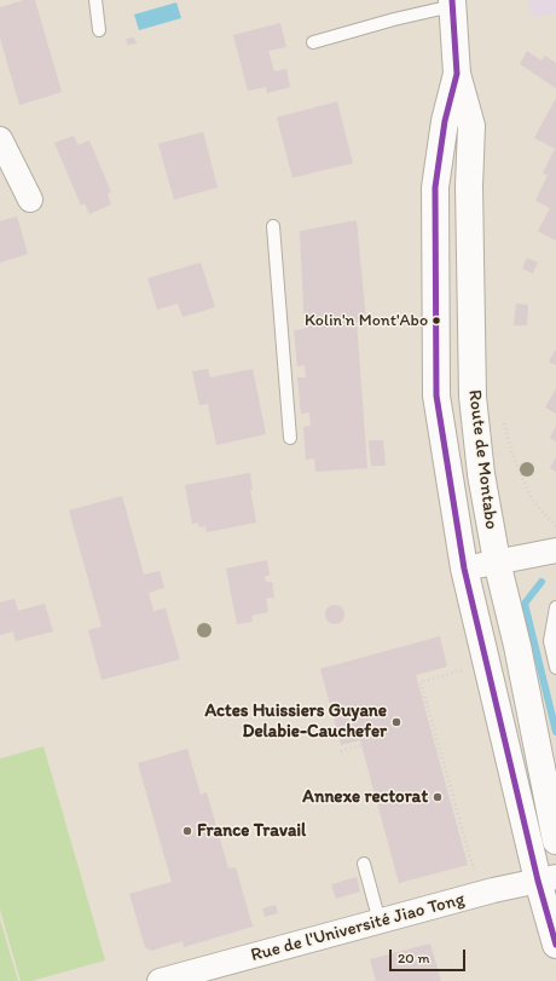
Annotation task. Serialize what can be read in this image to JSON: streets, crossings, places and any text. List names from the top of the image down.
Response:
{
  "streets": {
    "main road": ["Route de Montabo"],
    "street": ["Rue de l'Université Jiao Tong"]
  },
  "crossings": [
    ["Route de Montabo", "Rue de l'Université Jiao Tong"]
  ],
  "places": [
    "Kolin'n Mont'Abo",
    "Actes Huissiers Guyane Delabie-Cauchefer",
    "Annexe rectorat",
    "France Travail"
  ],
  "scale_bar": "20 m"
}
